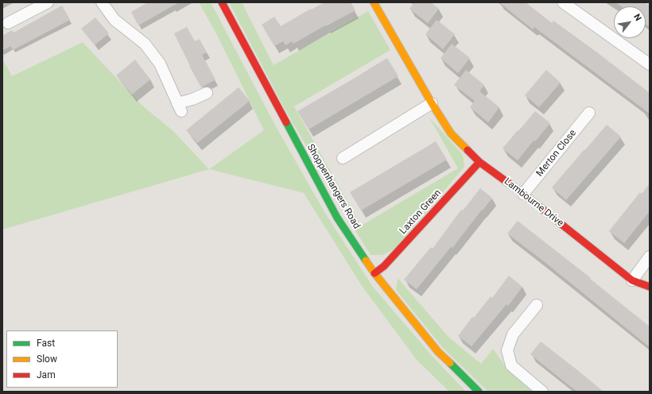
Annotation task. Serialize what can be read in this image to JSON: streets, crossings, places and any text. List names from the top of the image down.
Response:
{
  "streets": {
    "street": [
      "Merton Close",
      "Shoppenhangers Road",
      "Lambourne Drive",
      "Laxton Green"
    ]
  },
  "crossings": [
    ["Merton Close", "Lambourne Drive"],
    ["Shoppenhangers Road", "Laxton Green"],
    ["Lambourne Drive", "Laxton Green"]
  ],
  "legend": ["Fast", "Slow", "Jam"],
  "north": "top right"
}
